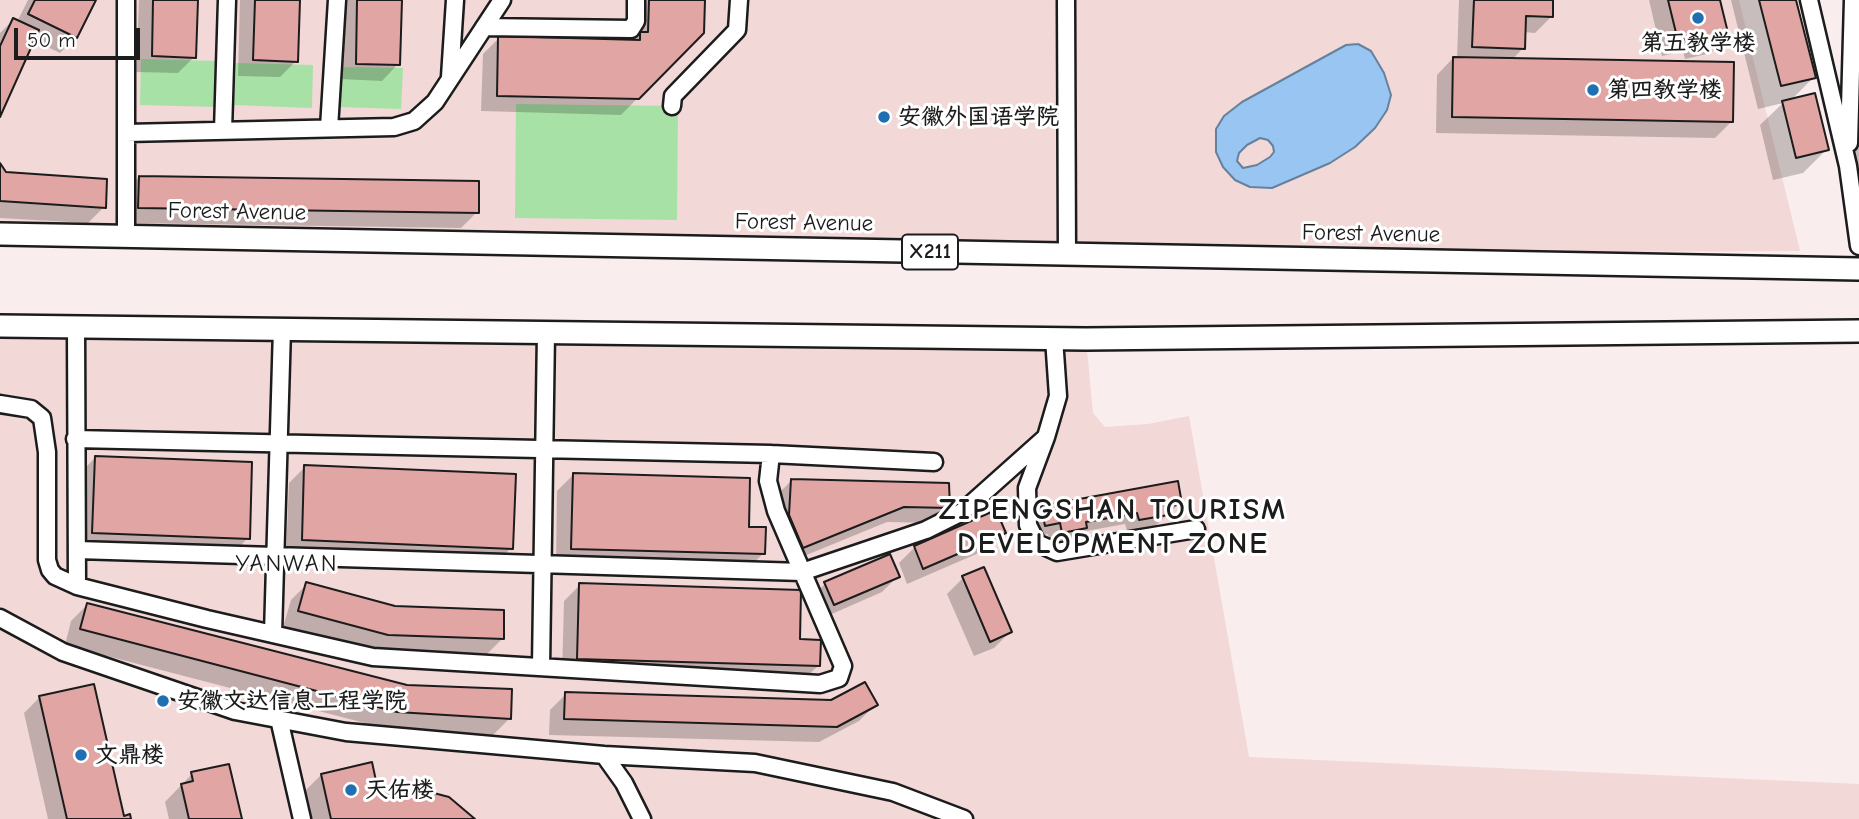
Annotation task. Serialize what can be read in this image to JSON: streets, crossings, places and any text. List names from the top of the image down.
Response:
{
  "streets": {
    "main road": ["Forest Avenue", "X211"]
  },
  "districts": ["ZIPENGSHAN TOURISM DEVELOPMENT ZONE", "YANWAN"],
  "places": [
    "第五教学楼",
    "第四教学楼",
    "安徽外国语学院",
    "安徽文达信息工程学院",
    "文鼎楼",
    "天佑楼"
  ],
  "scale_bar": "50 m"
}
